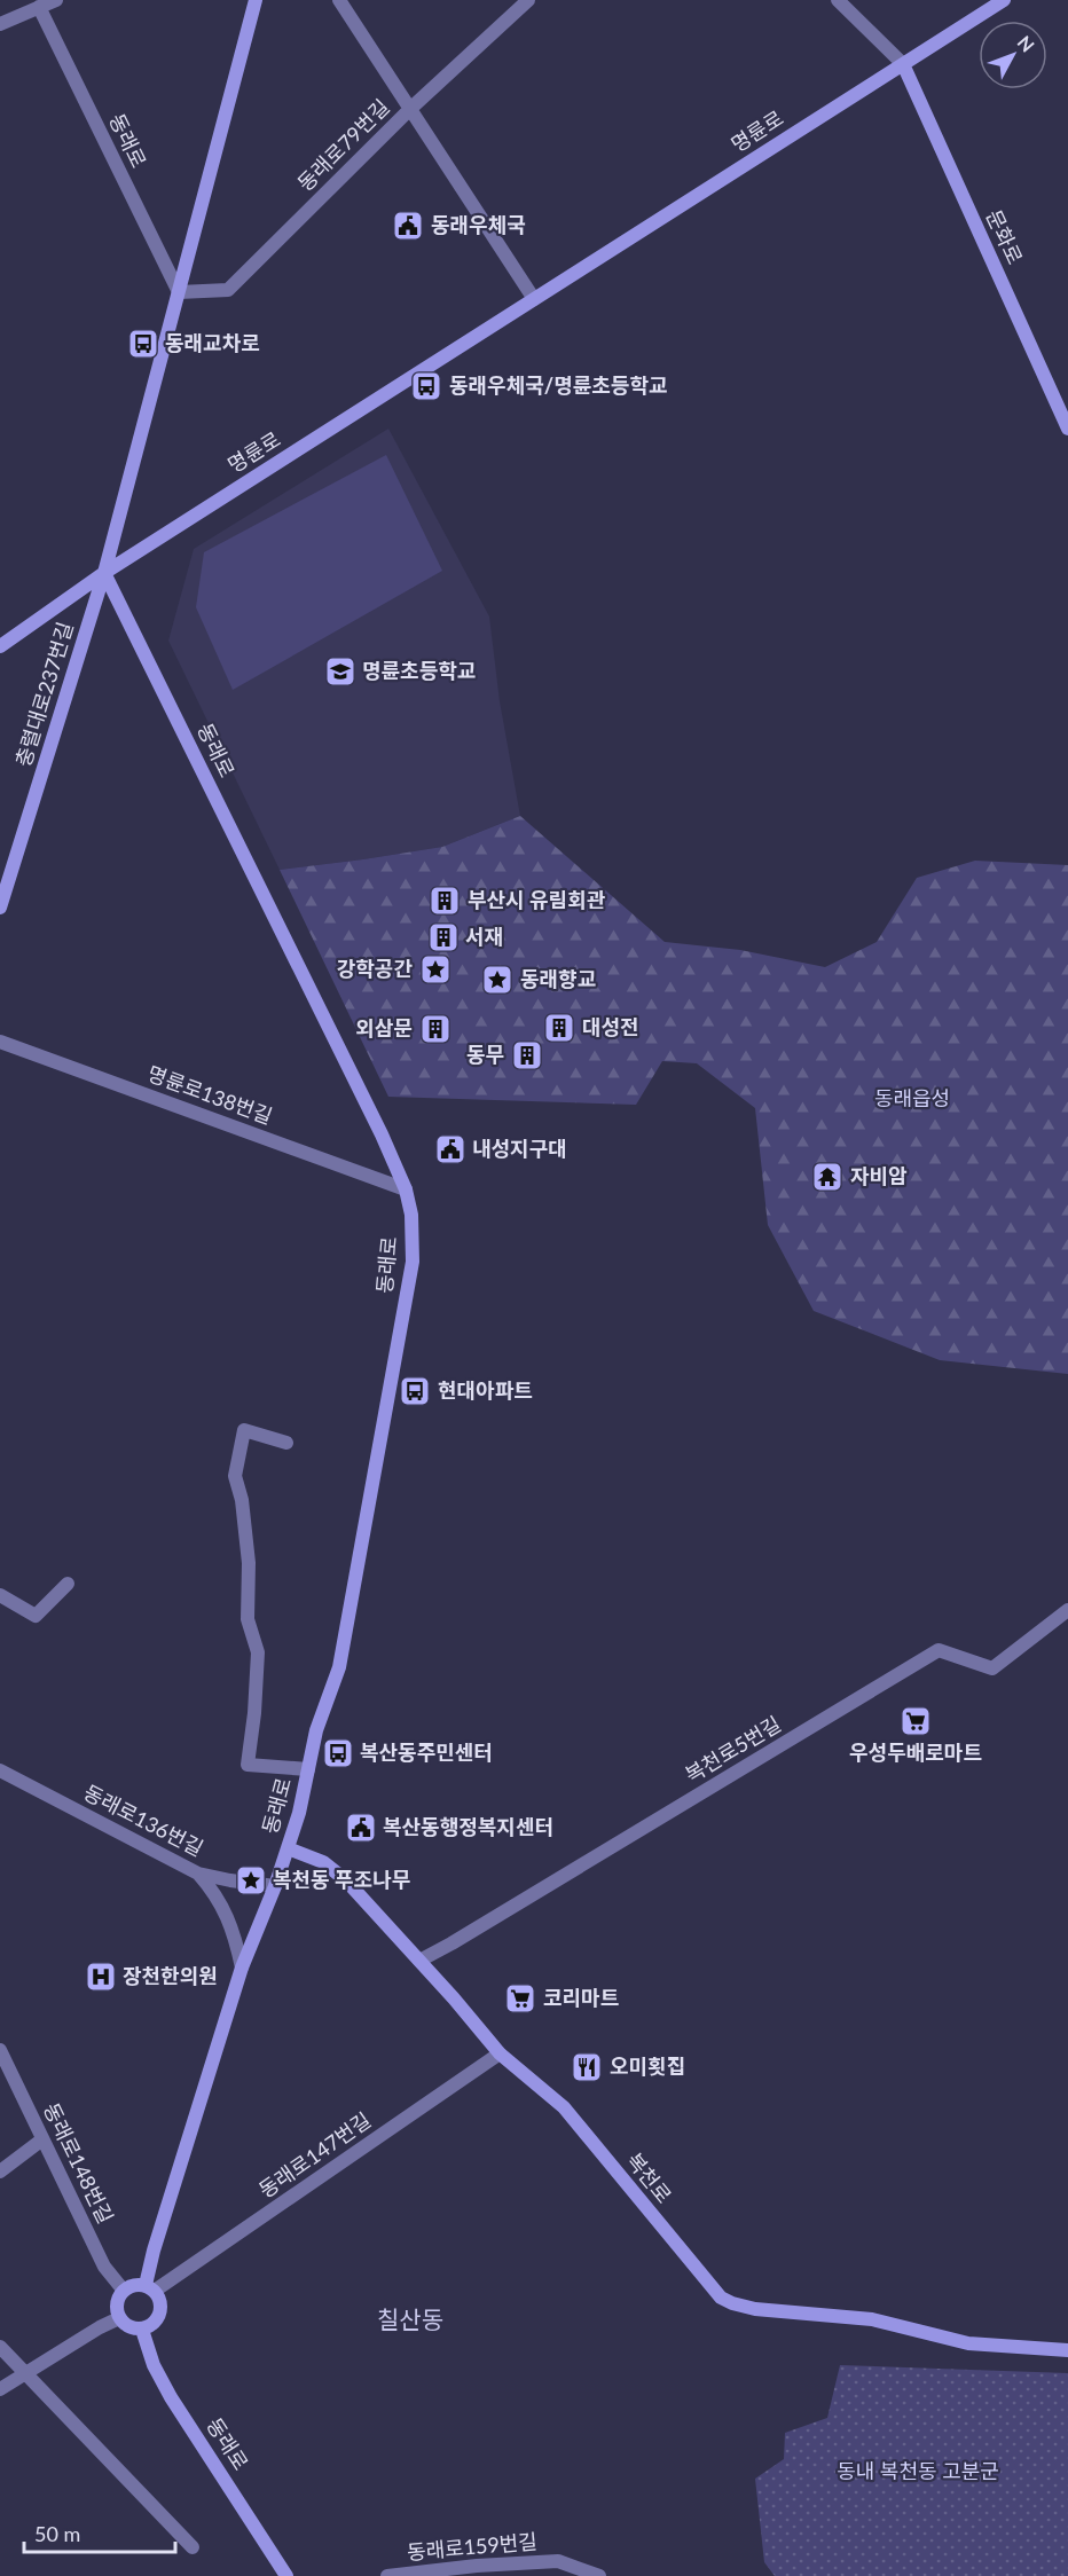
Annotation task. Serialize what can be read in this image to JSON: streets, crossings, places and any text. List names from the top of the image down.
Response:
{
  "streets": {
    "main road": [
      "명륜로",
      "동래로",
      "문화로",
      "충렬대로237번길",
      "복천로"
    ],
    "street": [
      "동래로79번길",
      "명륜로138번길",
      "복천로5번길",
      "동래로136번길",
      "동래로147번길",
      "동래로148번길",
      "동래로159번길"
    ]
  },
  "crossings": [
    ["명륜로", "동래로"],
    ["명륜로", "문화로"],
    ["명륜로", "충렬대로237번길"],
    ["동래로", "동래로79번길"],
    ["동래로", "충렬대로237번길"],
    ["동래로", "명륜로138번길"],
    ["동래로", "동래로136번길"],
    ["동래로", "동래로147번길"],
    ["동래로", "동래로148번길"],
    ["동래로", "복천로"],
    ["복천로5번길", "복천로"],
    ["동래로147번길", "동래로148번길"],
    ["동래로147번길", "복천로"]
  ],
  "districts": ["칠산동"],
  "parks": ["동래읍성", "동내 복천동 고분군"],
  "places": {
    "public building": ["동래우체국", "내성지구대", "복산동행정복지센터"],
    "bus stop": [
      "동래교차로",
      "동래우체국/명륜초등학교",
      "현대아파트",
      "복산동주민센터"
    ],
    "school or university": ["명륜초등학교"],
    "building": [
      "부산시 유림회관",
      "서재",
      "대성전",
      "외삼문",
      "동무"
    ],
    "place": ["강학공간", "동래향교", "복천동 푸조나무"],
    "temple": ["자비암"],
    "supermarket": ["우성두배로마트", "코리마트"],
    "hospital": ["장천한의원"],
    "restaurant": ["오미횟집"]
  },
  "scale_bar": "50 m",
  "north": "top right"
}
